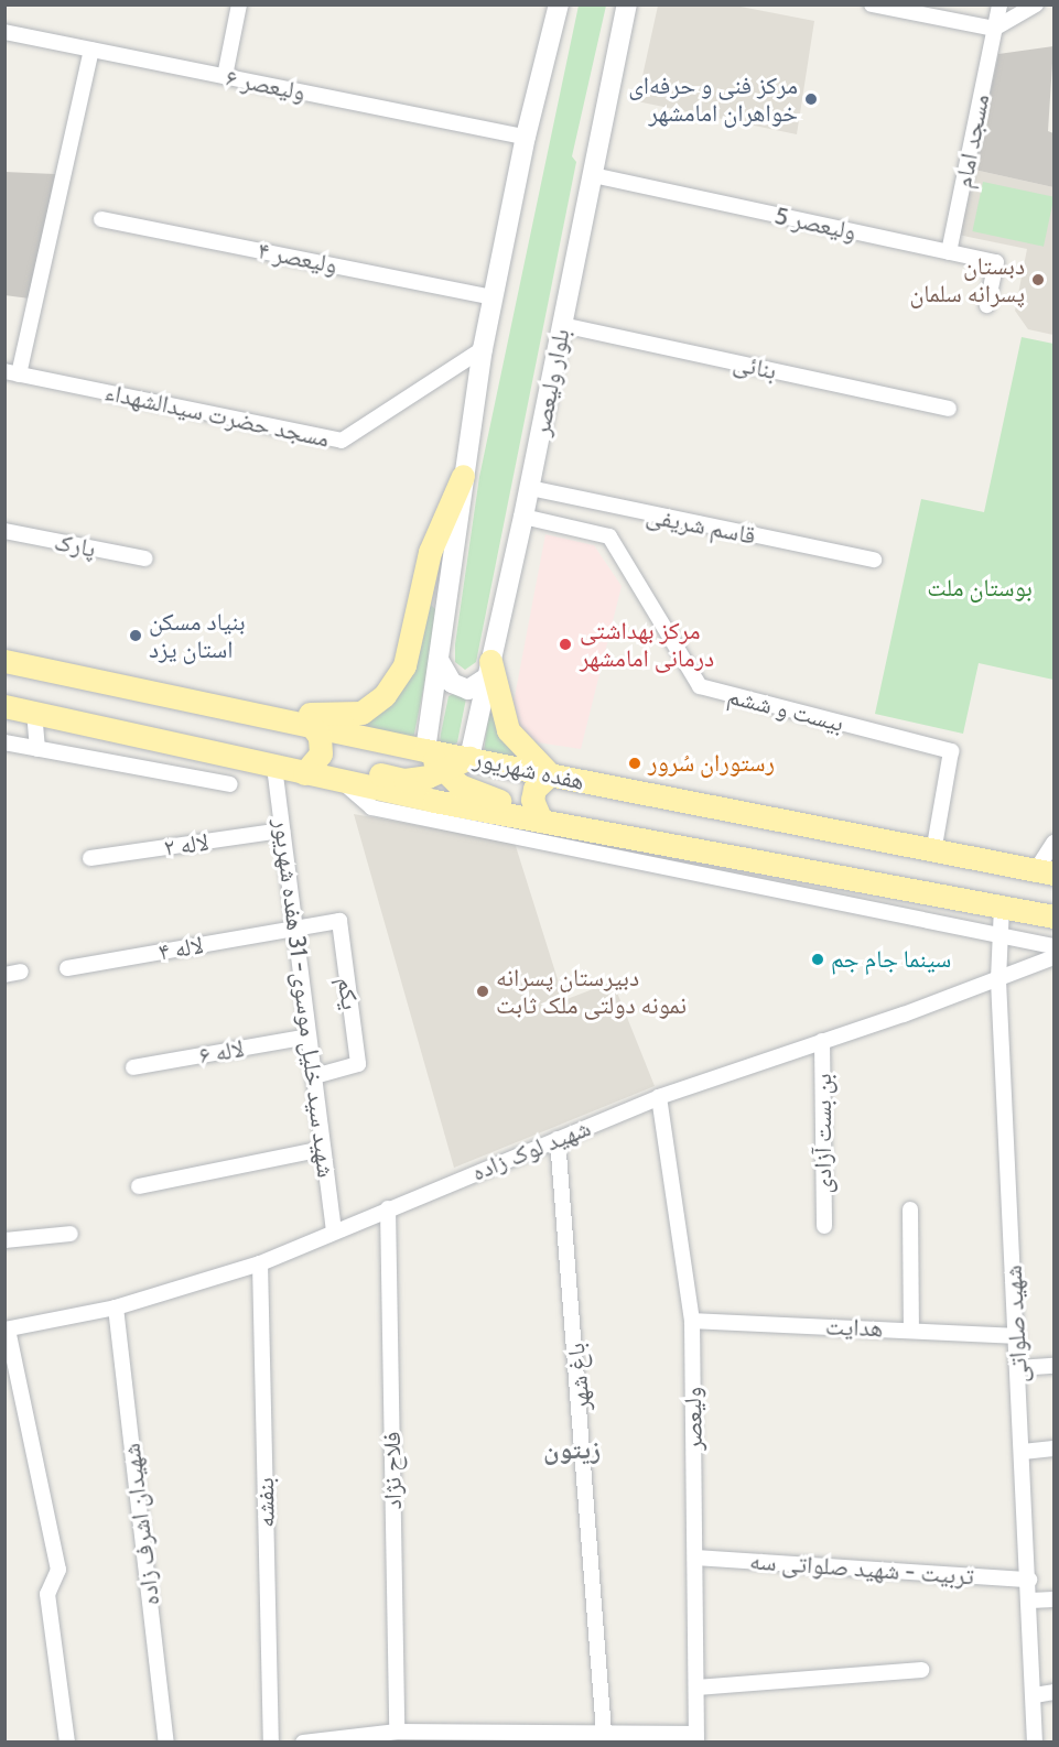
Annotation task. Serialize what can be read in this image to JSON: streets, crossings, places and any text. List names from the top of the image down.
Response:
{
  "streets": {
    "main road": ["بلوار ولیعصر", "هفده شهریور"],
    "street": [
      "ولیعصر ۶",
      "مسجد امام",
      "ولیعصر 5",
      "ولیعصر ۴",
      "بنائی",
      "مسجد حضرت سیدالشهداء",
      "قاسم شریفی",
      "پارک",
      "بیست و ششم",
      "لاله ۲",
      "لاله ۴",
      "یکم",
      "شهید سید خلیل موسوی- 31 هفده شهریور",
      "لاله ۶",
      "بن بست آزادی",
      "شهید لوک زاده",
      "شهید صلواتی",
      "هدایت",
      "باغ شهر",
      "ولیعصر",
      "فلاح نژاد",
      "بنفشه",
      "شهیدان اشرف زاده",
      "تربیت - شهید صلواتی سه"
    ]
  },
  "crossings": [
    ["مسجد امام", "ولیعصر 5"],
    ["ولیعصر 5", "بلوار ولیعصر"],
    ["بنائی", "بلوار ولیعصر"],
    ["بلوار ولیعصر", "قاسم شریفی"],
    ["بلوار ولیعصر", "هفده شهریور"],
    ["بیست و ششم", "هفده شهریور"],
    ["هفده شهریور", "شهید سید خلیل موسوی- 31 هفده شهریور"],
    ["هفده شهریور", "شهید صلواتی"],
    ["لاله ۲", "شهید سید خلیل موسوی- 31 هفده شهریور"],
    ["لاله ۴", "یکم"],
    ["لاله ۴", "شهید سید خلیل موسوی- 31 هفده شهریور"],
    ["یکم", "شهید سید خلیل موسوی- 31 هفده شهریور"],
    ["شهید سید خلیل موسوی- 31 هفده شهریور", "لاله ۶"],
    ["شهید سید خلیل موسوی- 31 هفده شهریور", "شهید لوک زاده"],
    ["بن بست آزادی", "شهید لوک زاده"],
    ["شهید لوک زاده", "شهید صلواتی"],
    ["شهید لوک زاده", "باغ شهر"],
    ["شهید لوک زاده", "ولیعصر"],
    ["شهید لوک زاده", "فلاح نژاد"],
    ["شهید لوک زاده", "بنفشه"],
    ["شهید لوک زاده", "شهیدان اشرف زاده"],
    ["شهید صلواتی", "هدایت"],
    ["شهید صلواتی", "تربیت - شهید صلواتی سه"],
    ["هدایت", "ولیعصر"],
    ["ولیعصر", "تربیت - شهید صلواتی سه"]
  ],
  "districts": ["زیتون"],
  "parks": ["بوستان ملت"],
  "places": [
    "مرکز فنی و حرفه‌ای خواهران امامشهر",
    "دبستان پسرانه سلمان",
    "بنیاد مسکن استان یزد",
    "مرکز بهداشتی درمانی امامشهر",
    "رستوران سُرور",
    "سینما جام جم",
    "دبیرستان پسرانه نمونه دولتی ملک ثابت"
  ]
}
